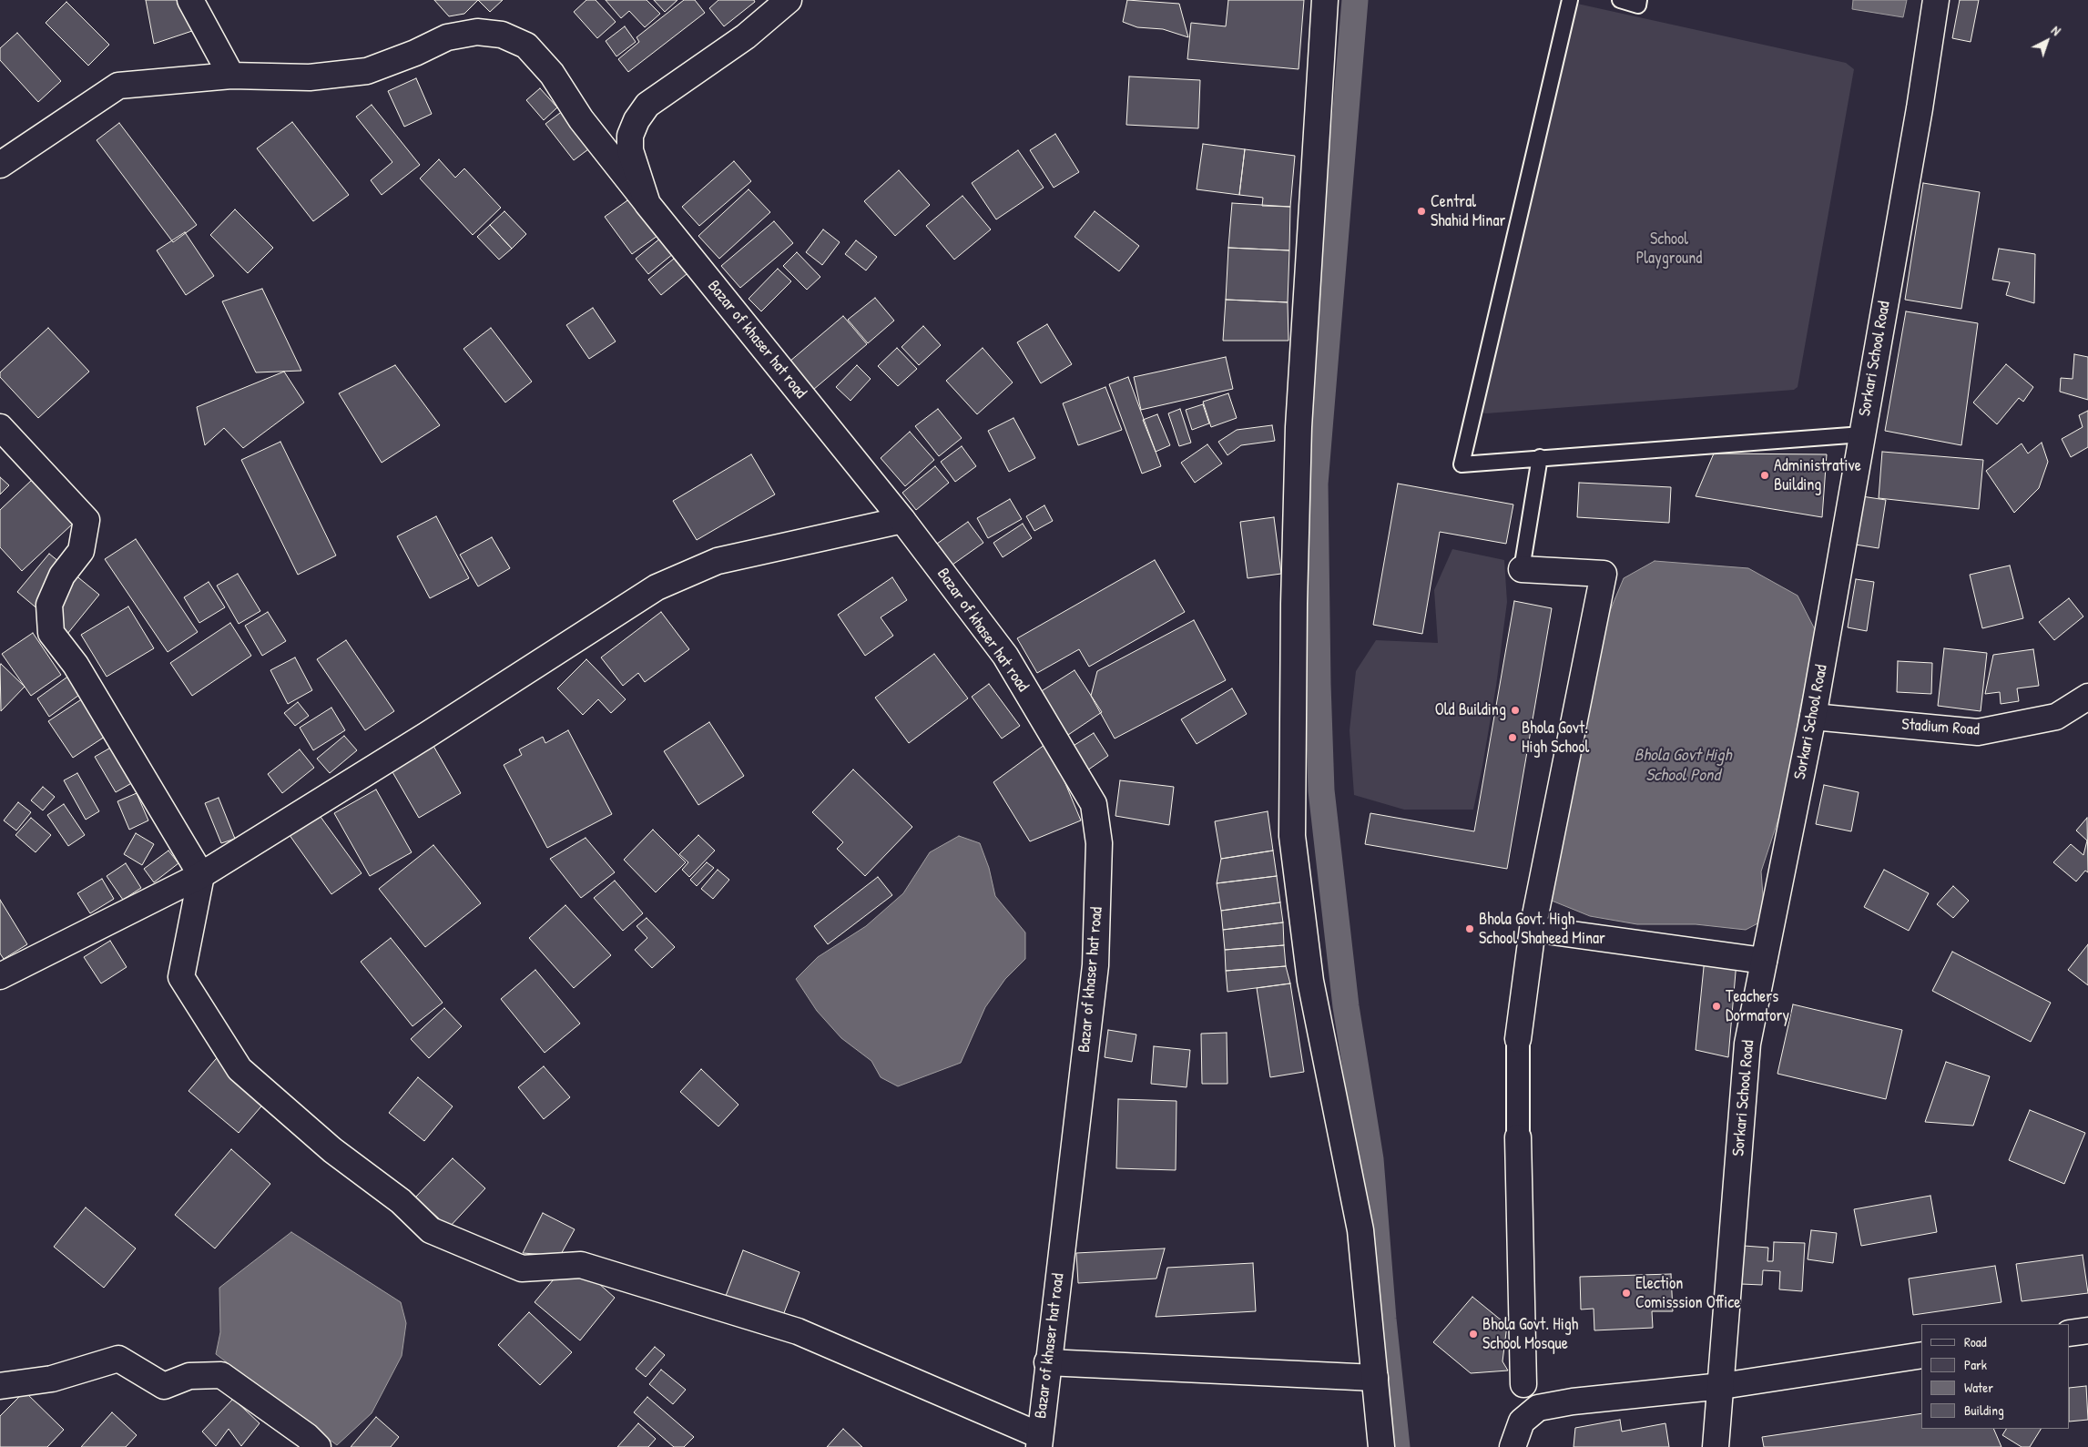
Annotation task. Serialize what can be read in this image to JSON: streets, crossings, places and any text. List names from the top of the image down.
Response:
{
  "streets": {
    "street": ["Bazar of khaser hat road", "Sorkari School Road", "Stadium Road"]
  },
  "crossings": [
    ["Sorkari School Road", "Stadium Road"]
  ],
  "water": ["Bhola Govt High School Pond"],
  "parks": ["School Playground"],
  "places": [
    "Central Shahid Minar",
    "Administrative Building",
    "Old Building",
    "Bhola Govt. High School",
    "Bhola Govt. High School Shaheed Minar",
    "Teachers Dormatory",
    "Election Comisssion Office",
    "Bhola Govt. High School Mosque"
  ],
  "legend": [
    "Road",
    "Park",
    "Water",
    "Building"
  ],
  "north": "top right"
}
